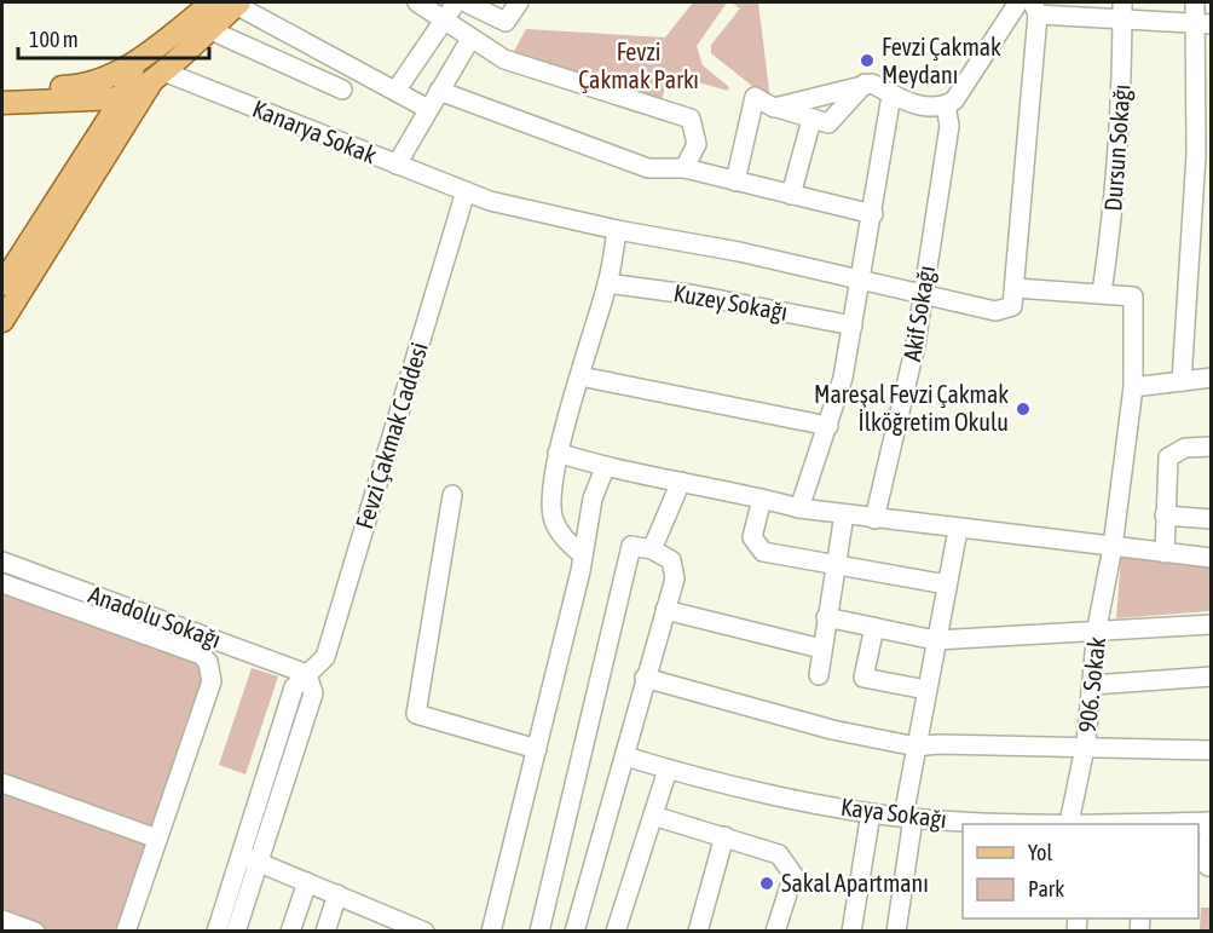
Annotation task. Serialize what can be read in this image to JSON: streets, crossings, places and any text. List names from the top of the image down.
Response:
{
  "streets": {
    "street": [
      "Kanarya Sokak",
      "Dursun Sokağı",
      "Kuzey Sokağı",
      "Akif Sokağı",
      "Fevzi Çakmak Caddesi",
      "Anadolu Sokağı",
      "906. Sokak",
      "Kaya Sokağı"
    ]
  },
  "crossings": [
    ["Kanarya Sokak", "Akif Sokağı"],
    ["Kanarya Sokak", "Fevzi Çakmak Caddesi"],
    ["Dursun Sokağı", "906. Sokak"],
    ["Fevzi Çakmak Caddesi", "Anadolu Sokağı"],
    ["906. Sokak", "Kaya Sokağı"]
  ],
  "parks": ["Fevzi Çakmak Parkı"],
  "places": ["Fevzi Çakmak Meydanı", "Mareşal Fevzi Çakmak İlköğretim Okulu", "Sakal Apartmanı"],
  "legend": ["Yol", "Park"],
  "scale_bar": "100 m"
}
